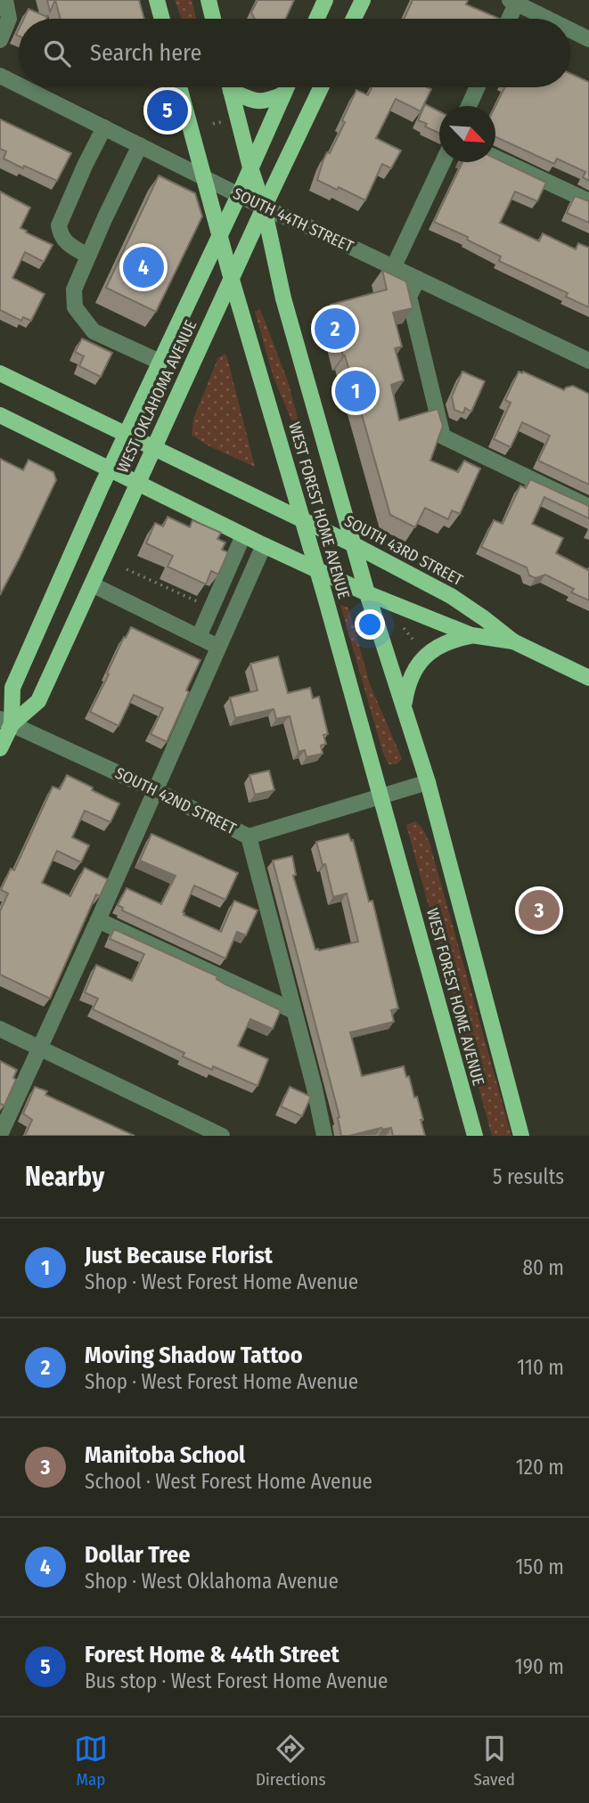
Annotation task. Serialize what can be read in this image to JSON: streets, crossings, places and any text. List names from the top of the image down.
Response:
{
  "streets": {
    "main road": ["WEST OKLAHOMA AVENUE", "WEST FOREST HOME AVENUE", "SOUTH 43RD STREET"],
    "street": ["SOUTH 44TH STREET", "SOUTH 42ND STREET"]
  },
  "crossings": [
    ["SOUTH 44TH STREET", "WEST OKLAHOMA AVENUE"],
    ["SOUTH 44TH STREET", "WEST FOREST HOME AVENUE"],
    ["WEST OKLAHOMA AVENUE", "WEST FOREST HOME AVENUE"],
    ["WEST OKLAHOMA AVENUE", "SOUTH 43RD STREET"],
    ["WEST OKLAHOMA AVENUE", "SOUTH 42ND STREET"],
    ["WEST FOREST HOME AVENUE", "SOUTH 43RD STREET"],
    ["WEST FOREST HOME AVENUE", "SOUTH 42ND STREET"]
  ],
  "north": "bottom right",
  "page": {
    "search": "Search here",
    "pins": [
      "5",
      "4",
      "2",
      "1",
      "3"
    ],
    "heading": ["Nearby", "5 results"],
    "list": [
      {
        "mark": "1",
        "name": "Just Because Florist",
        "note": "Shop · West Forest Home Avenue",
        "value": "80 m"
      },
      {
        "mark": "2",
        "name": "Moving Shadow Tattoo",
        "note": "Shop · West Forest Home Avenue",
        "value": "110 m"
      },
      {
        "mark": "3",
        "name": "Manitoba School",
        "note": "School · West Forest Home Avenue",
        "value": "120 m"
      },
      {
        "mark": "4",
        "name": "Dollar Tree",
        "note": "Shop · West Oklahoma Avenue",
        "value": "150 m"
      },
      {
        "mark": "5",
        "name": "Forest Home & 44th Street",
        "note": "Bus stop · West Forest Home Avenue",
        "value": "190 m"
      }
    ],
    "nav": ["Map", "Directions", "Saved"]
  }
}
